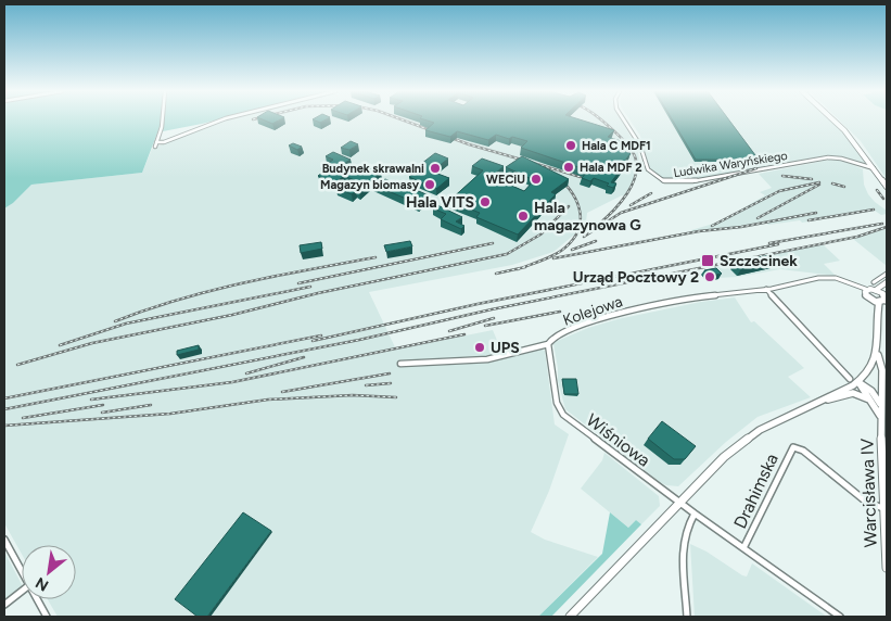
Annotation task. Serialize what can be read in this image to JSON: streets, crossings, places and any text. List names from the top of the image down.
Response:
{
  "streets": {
    "street": [
      "Ludwika Waryńskiego",
      "Kolejowa",
      "Wiśniowa",
      "Drahimska",
      "Warcisława IV"
    ]
  },
  "crossings": [
    ["Kolejowa", "Wiśniowa"],
    ["Wiśniowa", "Drahimska"],
    ["Drahimska", "Warcisława IV"]
  ],
  "places": {
    "other": [
      "Hala C MDF1",
      "Hala MDF 2",
      "Budynek skrawalni",
      "WECiU",
      "Magazyn biomasy",
      "Hala VITS",
      "Hala magazynowa G",
      "Urząd Pocztowy 2",
      "UPS"
    ],
    "transit": ["Szczecinek"]
  },
  "north": "bottom left"
}
